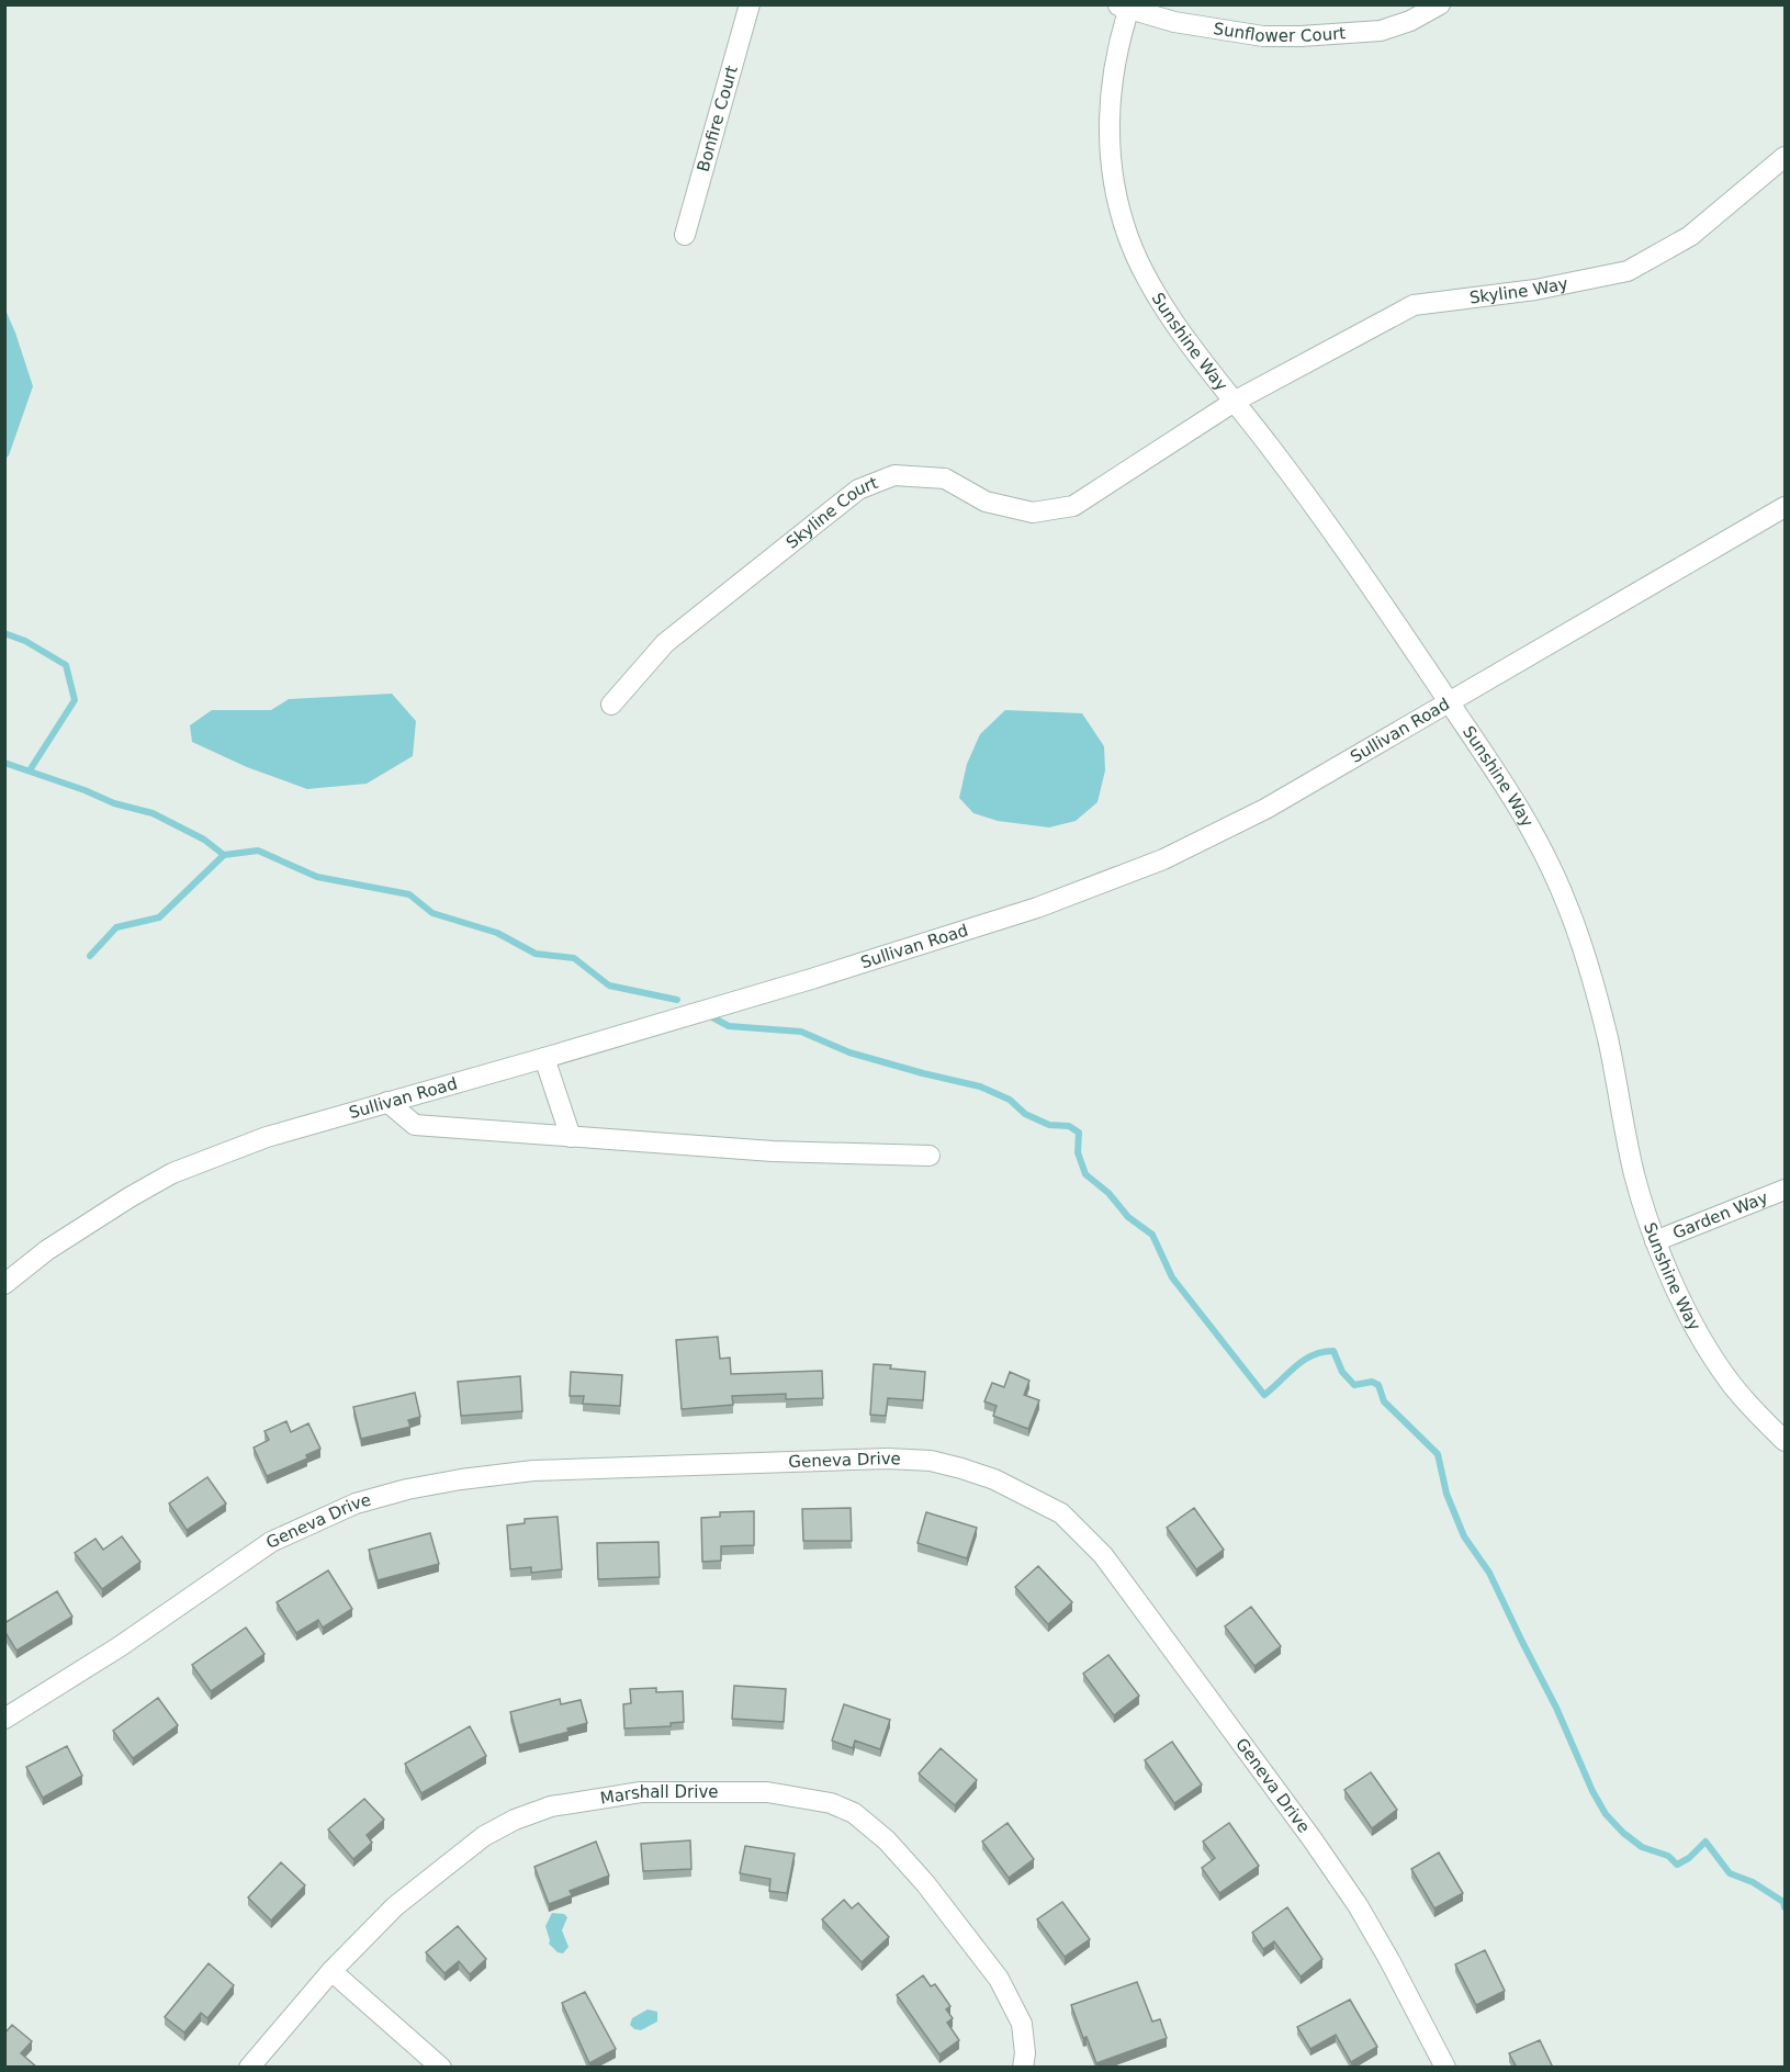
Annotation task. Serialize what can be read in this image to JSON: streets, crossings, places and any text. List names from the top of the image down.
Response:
{
  "streets": {
    "street": [
      "Sunflower Court",
      "Bonfire Court",
      "Skyline Way",
      "Sunshine Way",
      "Skyline Court",
      "Sullivan Road",
      "Garden Way",
      "Geneva Drive",
      "Marshall Drive"
    ]
  },
  "crossings": [
    ["Sunflower Court", "Sunshine Way"],
    ["Skyline Way", "Sunshine Way"],
    ["Skyline Way", "Skyline Court"],
    ["Sunshine Way", "Skyline Court"],
    ["Sunshine Way", "Sullivan Road"],
    ["Sunshine Way", "Garden Way"]
  ]
}
